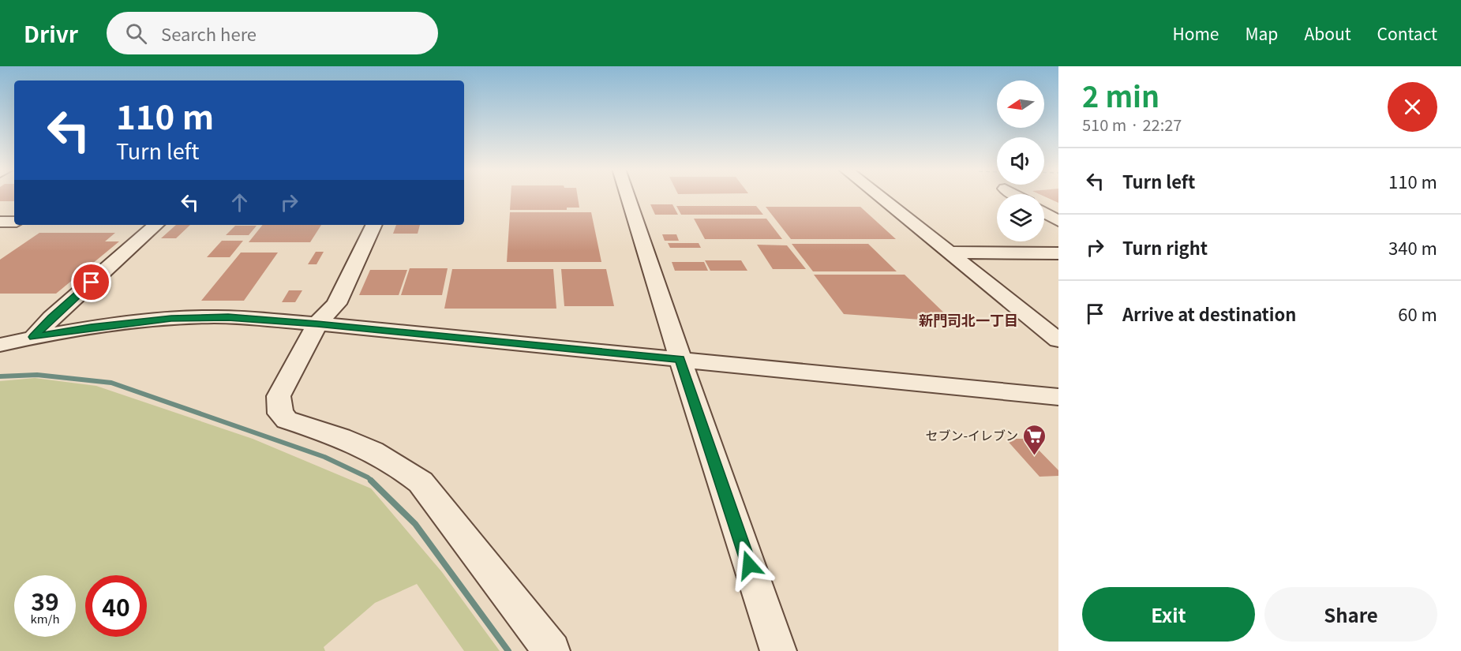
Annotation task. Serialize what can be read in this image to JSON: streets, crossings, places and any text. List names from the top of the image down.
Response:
{
  "districts": ["新門司北一丁目"],
  "places": {
    "supermarket": ["セブン-イレブン"]
  },
  "north": "left",
  "page": {
    "header": "Drivr",
    "search": "Search here",
    "nav": [
      "Home",
      "Map",
      "About",
      "Contact"
    ],
    "heading": ["2 min", "510 m · 22:27"],
    "turn": ["110 m", "Turn left"],
    "list": [
      {
        "name": "Turn left",
        "value": "110 m"
      },
      {
        "name": "Turn right",
        "value": "340 m"
      },
      {
        "name": "Arrive at destination",
        "value": "60 m"
      }
    ],
    "speed": "39 km/h",
    "limit": "40",
    "buttons": ["Exit", "Share"]
  }
}
